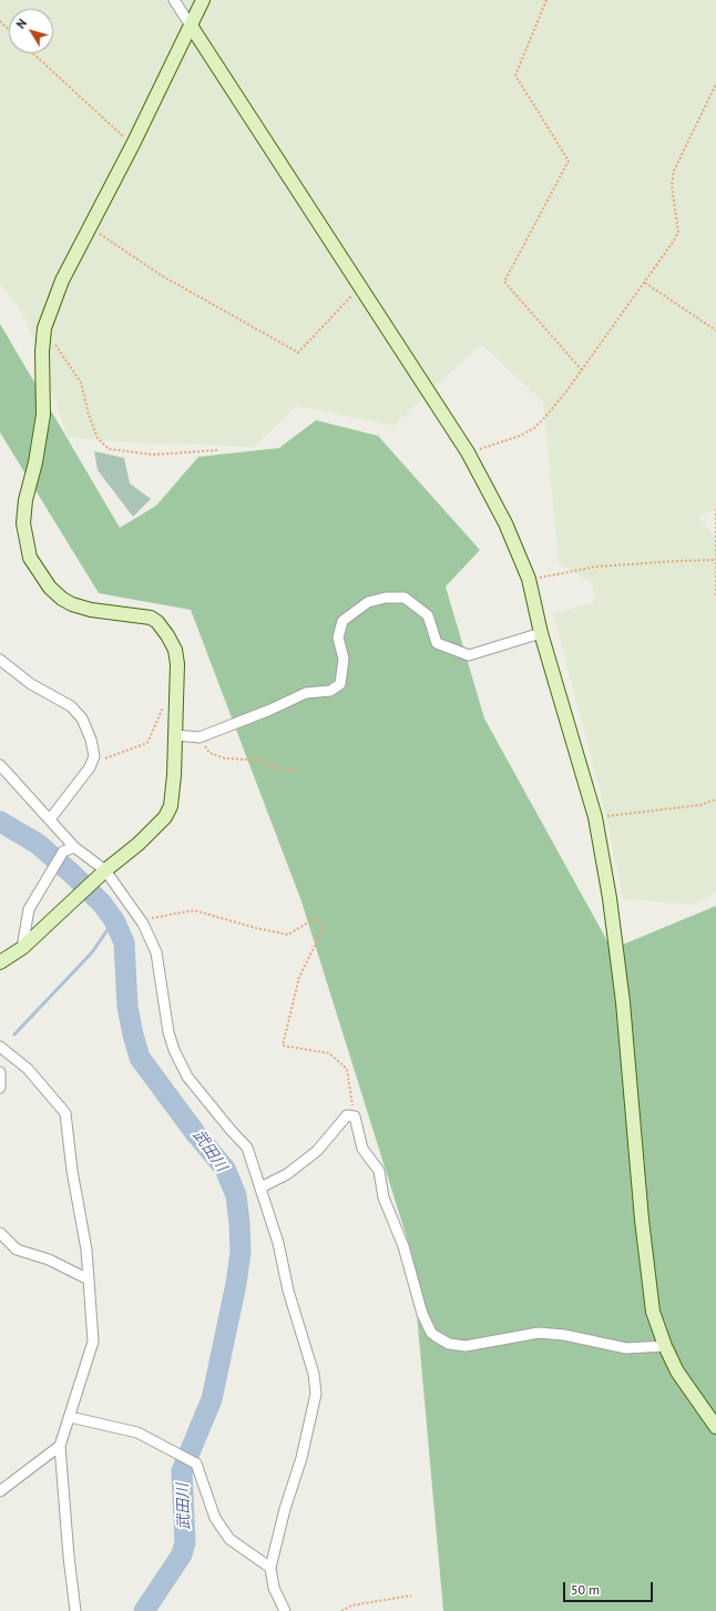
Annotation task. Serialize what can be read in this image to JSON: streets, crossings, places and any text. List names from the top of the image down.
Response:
{
  "water": ["武田川"],
  "scale_bar": "50 m",
  "north": "top left"
}
